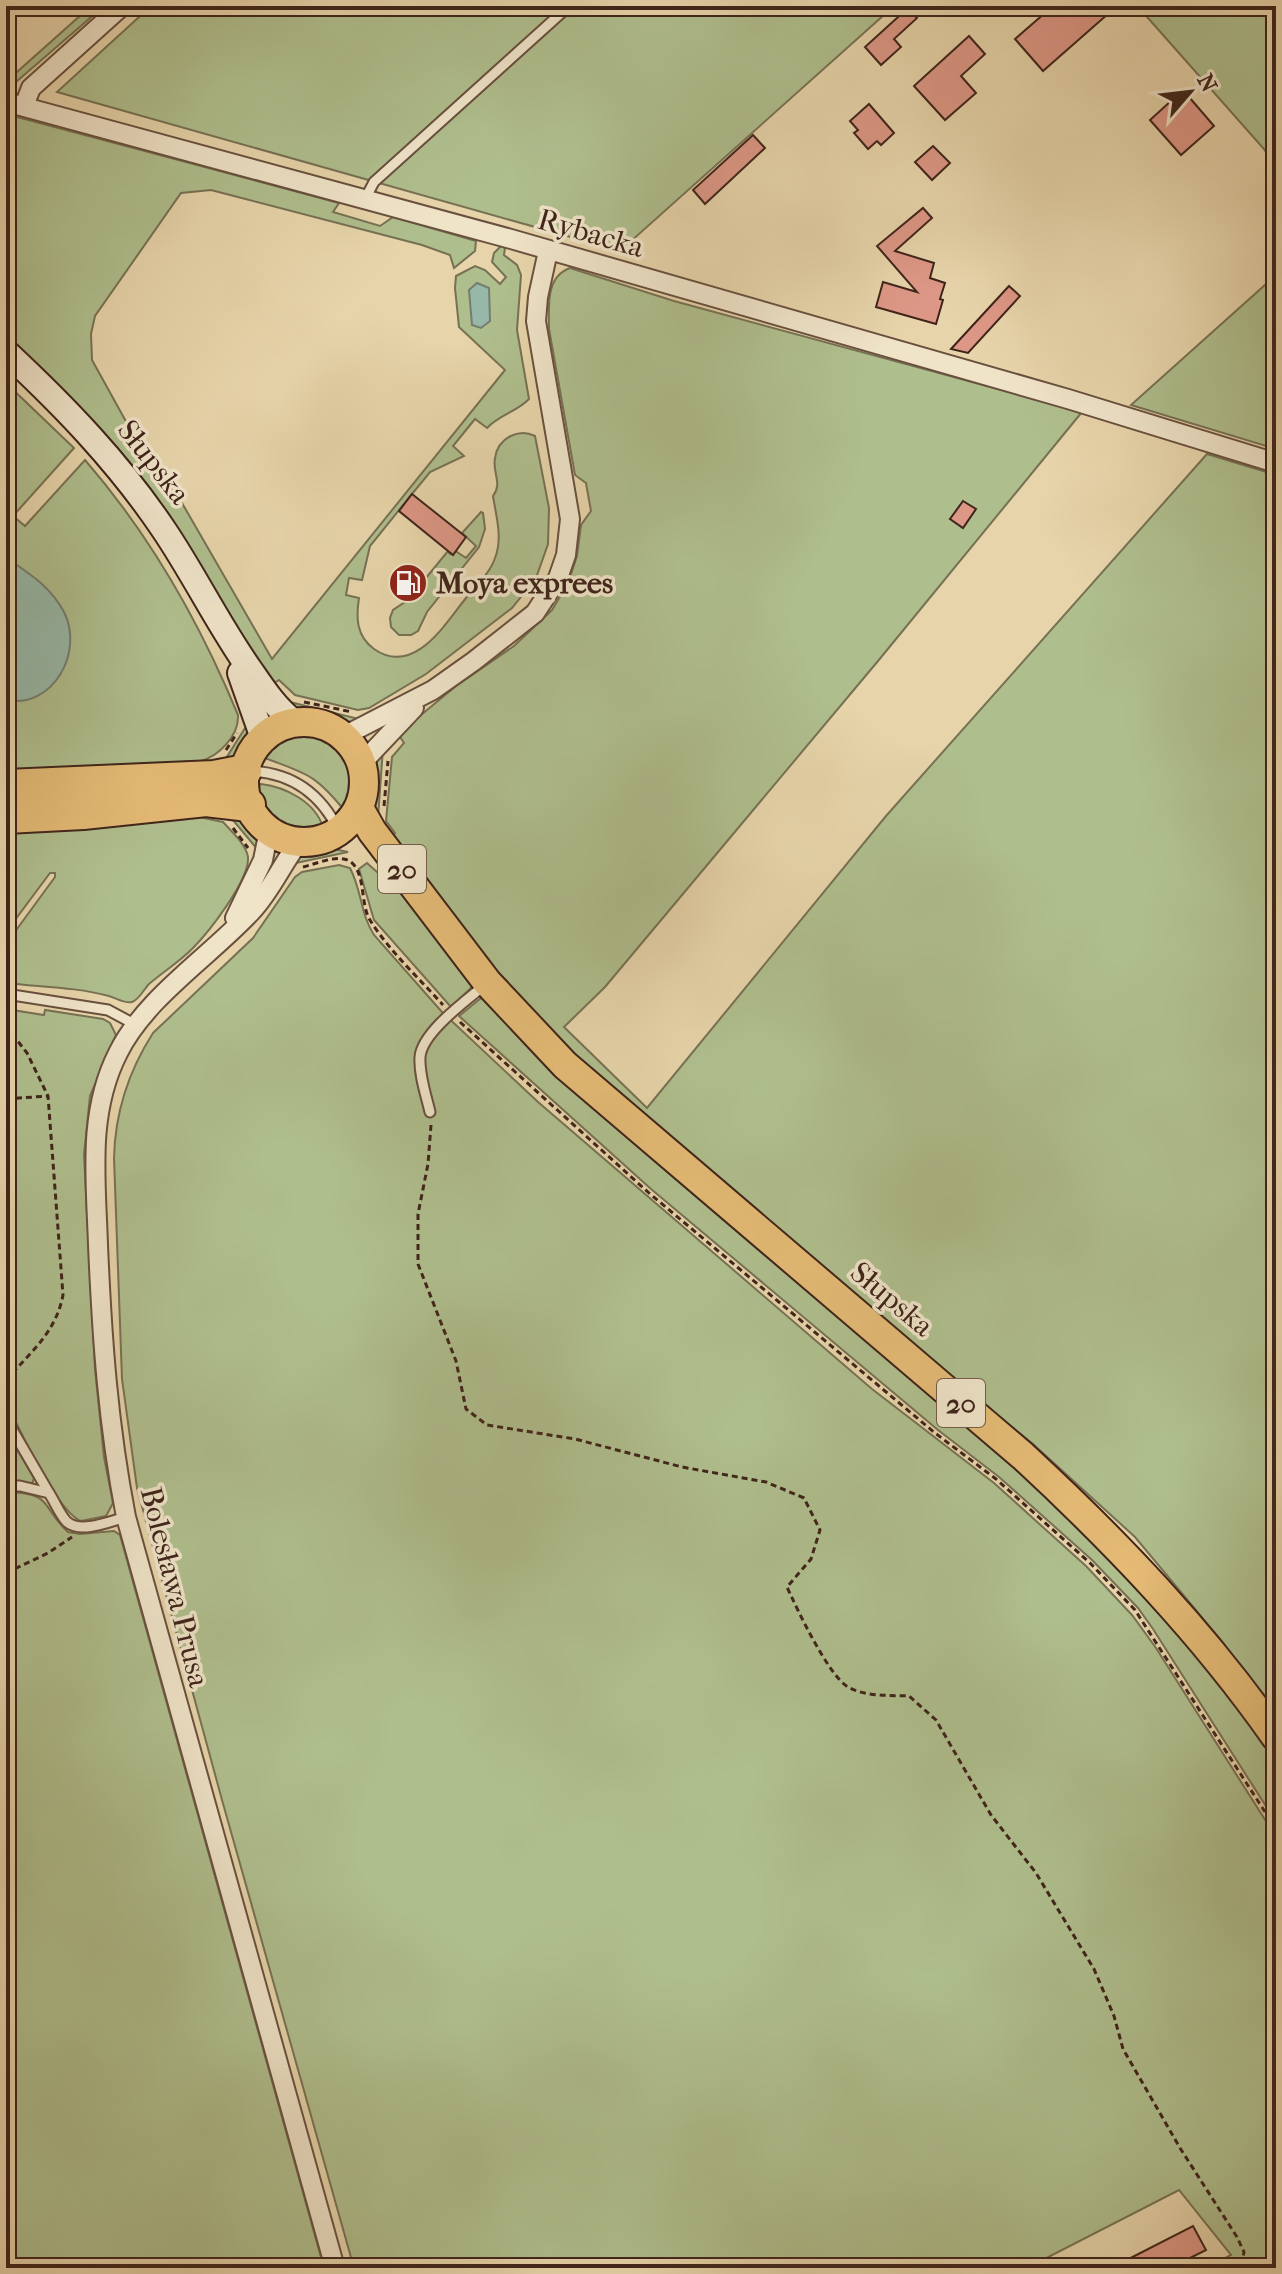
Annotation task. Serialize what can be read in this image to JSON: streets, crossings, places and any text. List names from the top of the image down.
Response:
{
  "streets": {
    "main road": ["Słupska", "20"],
    "street": ["Rybacka", "Bolesława Prusa"]
  },
  "crossings": [
    ["Słupska", "20"],
    ["20", "Bolesława Prusa"]
  ],
  "places": {
    "fuel station": ["Moya exprees"]
  },
  "north": "top right"
}
